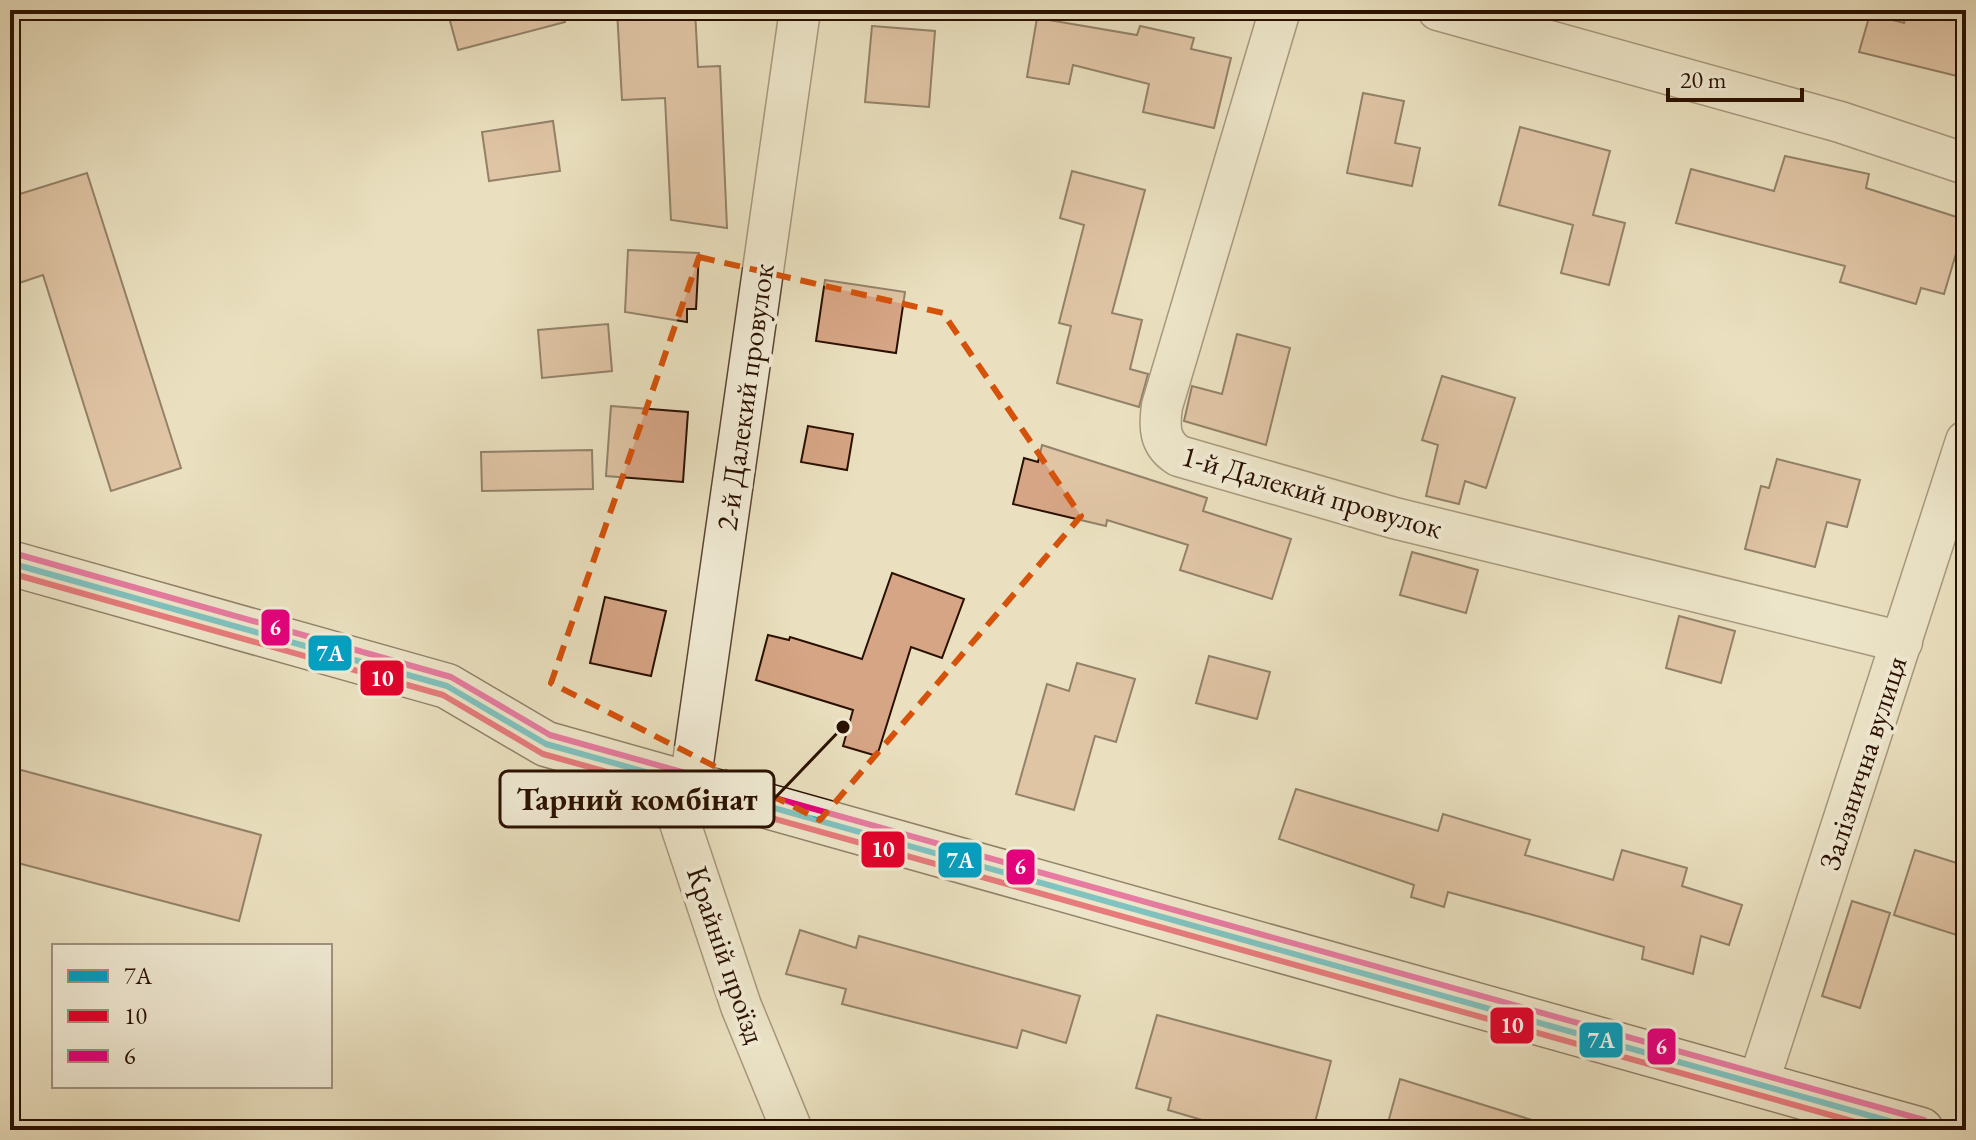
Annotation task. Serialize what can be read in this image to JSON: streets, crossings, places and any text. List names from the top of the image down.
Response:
{
  "streets": {
    "street": [
      "2-й Далекий провулок",
      "1-й Далекий провулок",
      "Залізнична вулиця",
      "Крайній проїзд"
    ]
  },
  "crossings": [
    ["2-й Далекий провулок", "Крайній проїзд"],
    ["1-й Далекий провулок", "Залізнична вулиця"]
  ],
  "places": ["Тарний комбінат"],
  "lines": ["transit line 6", "transit line 7А", "transit line 10"],
  "legend": ["7А", "10", "6"],
  "scale_bar": "20 m"
}
